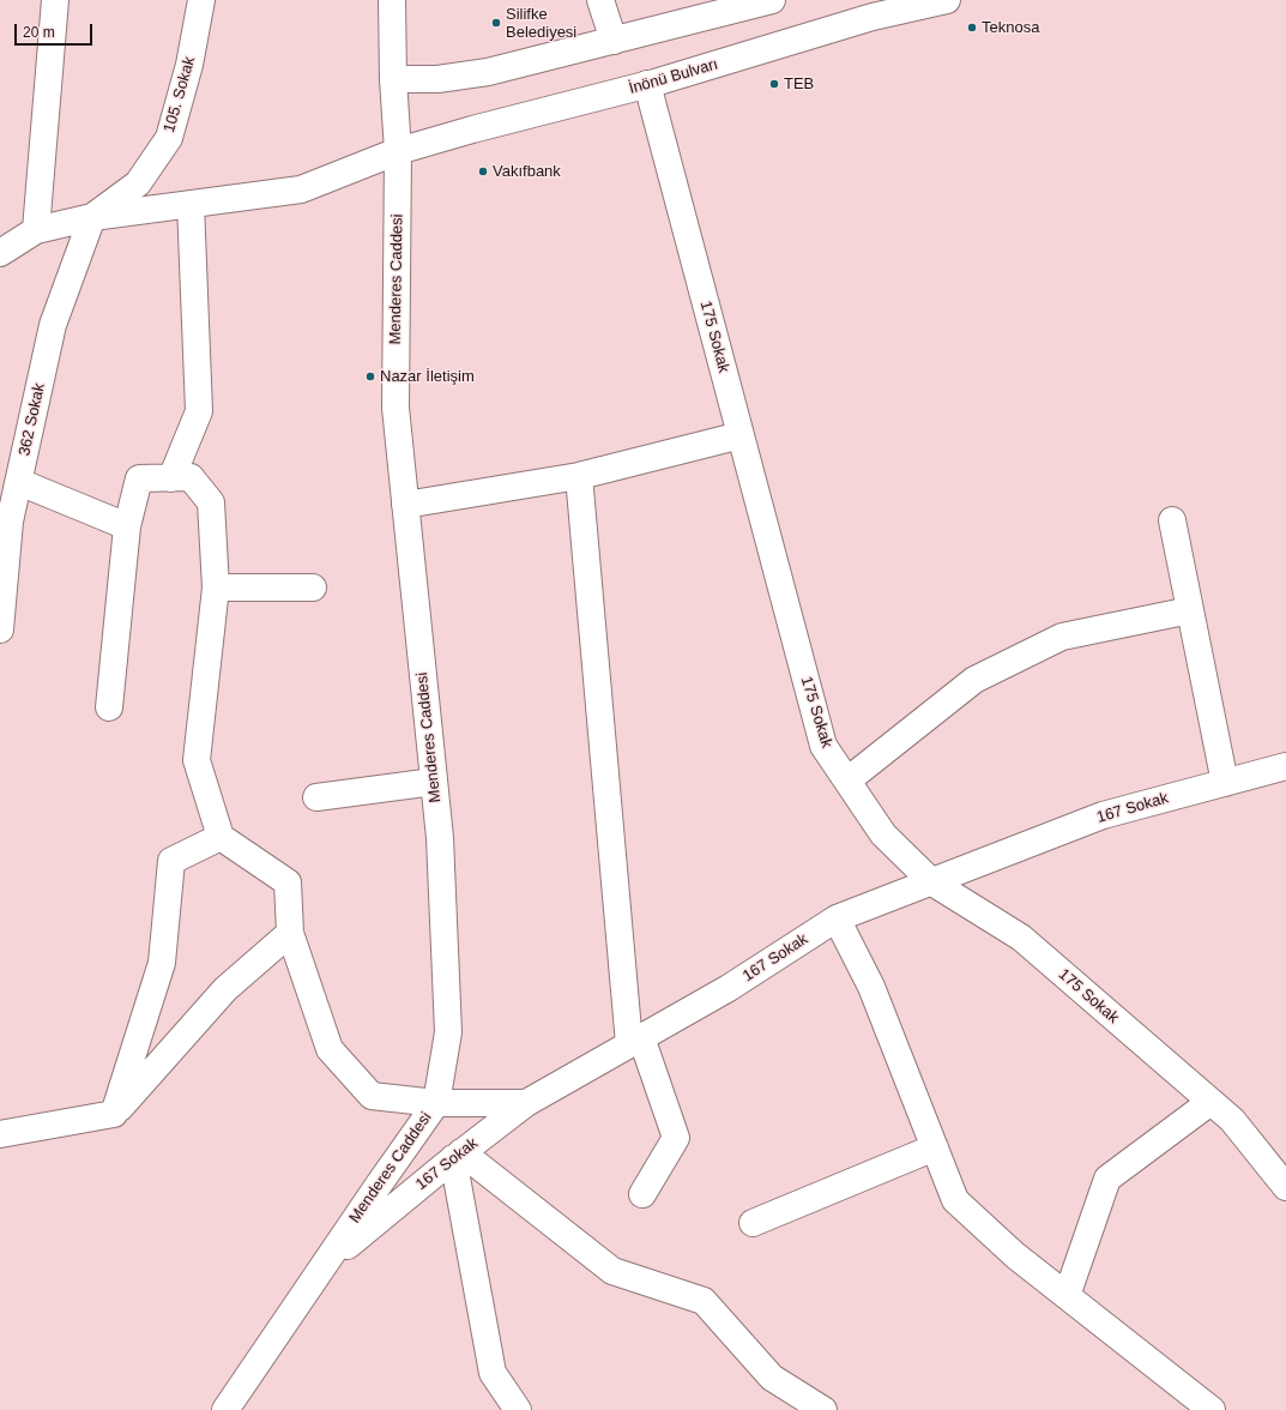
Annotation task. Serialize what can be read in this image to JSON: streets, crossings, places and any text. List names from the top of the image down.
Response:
{
  "streets": {
    "street": [
      "İnönü Bulvarı",
      "105. Sokak",
      "Menderes Caddesi",
      "175 Sokak",
      "362 Sokak",
      "167 Sokak"
    ]
  },
  "crossings": [
    ["İnönü Bulvarı", "105. Sokak"],
    ["İnönü Bulvarı", "Menderes Caddesi"],
    ["İnönü Bulvarı", "175 Sokak"],
    ["İnönü Bulvarı", "362 Sokak"],
    ["105. Sokak", "362 Sokak"],
    ["Menderes Caddesi", "167 Sokak"],
    ["175 Sokak", "167 Sokak"]
  ],
  "places": [
    "Silifke Belediyesi",
    "Teknosa",
    "TEB",
    "Vakıfbank",
    "Nazar İletişim"
  ],
  "scale_bar": "20 m"
}
